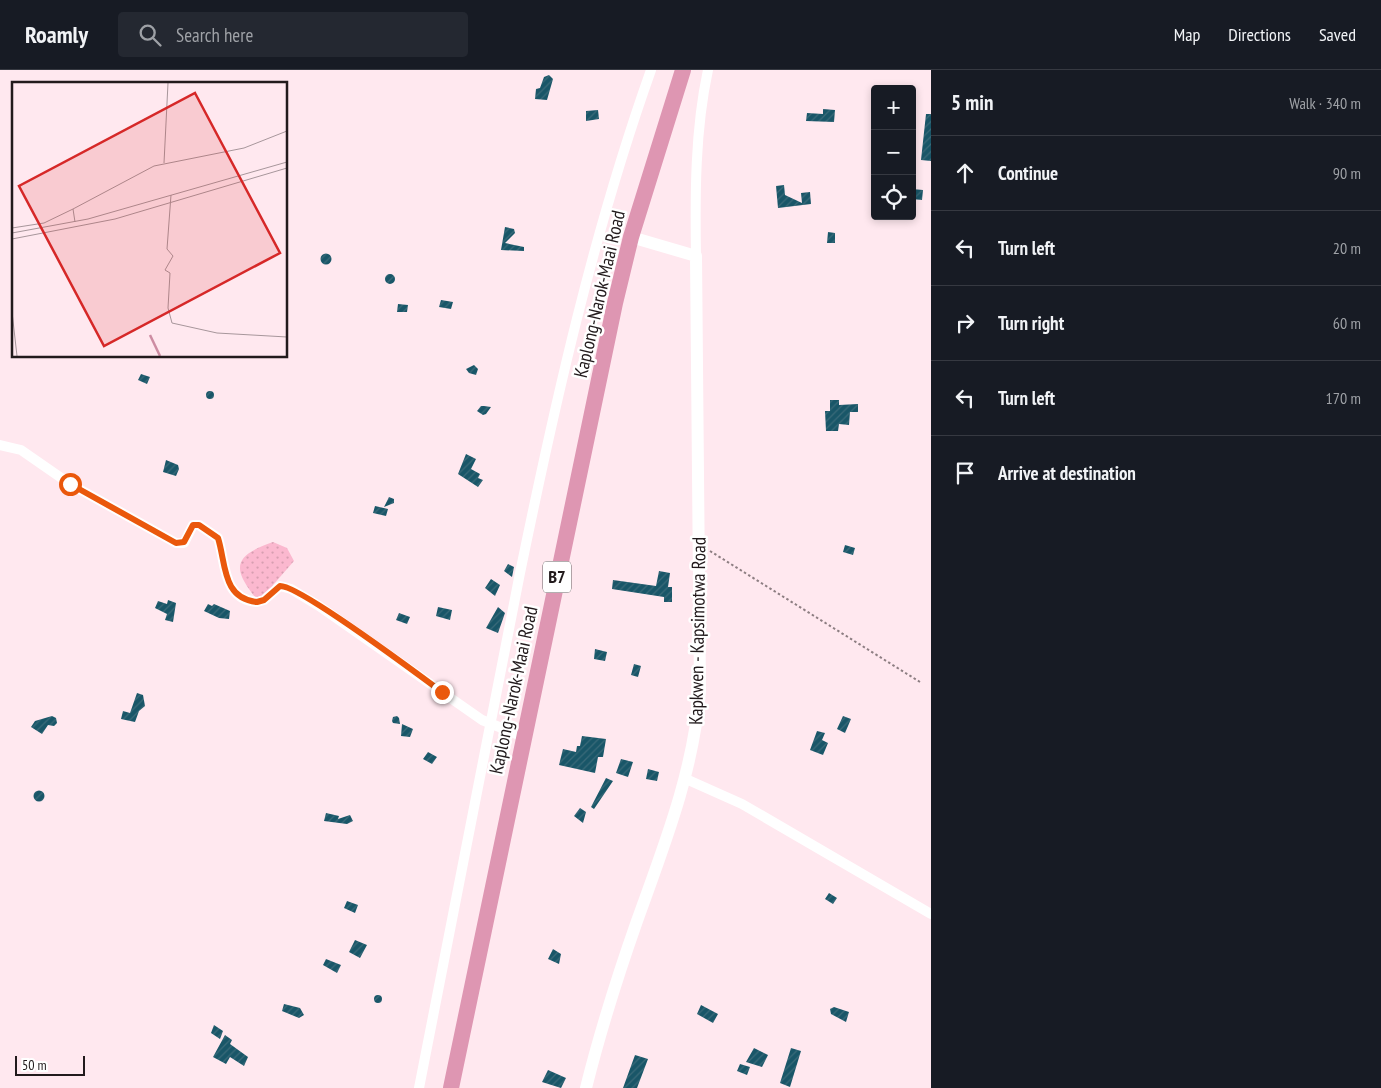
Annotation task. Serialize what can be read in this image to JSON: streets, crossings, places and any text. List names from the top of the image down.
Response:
{
  "streets": {
    "highway": ["Kaplong-Narok-Maai Road", "B7"],
    "street": ["Kapkwen - Kapsimotwa Road"]
  },
  "scale_bar": "50 m",
  "page": {
    "header": "Roamly",
    "search": "Search here",
    "nav": ["Map", "Directions", "Saved"],
    "heading": ["5 min", "Walk · 340 m"],
    "map_buttons": ["+", "−"],
    "list": [
      ["Continue", "90 m"],
      ["Turn left", "20 m"],
      ["Turn right", "60 m"],
      ["Turn left", "170 m"],
      "Arrive at destination"
    ],
    "scale": "50 m"
  }
}
